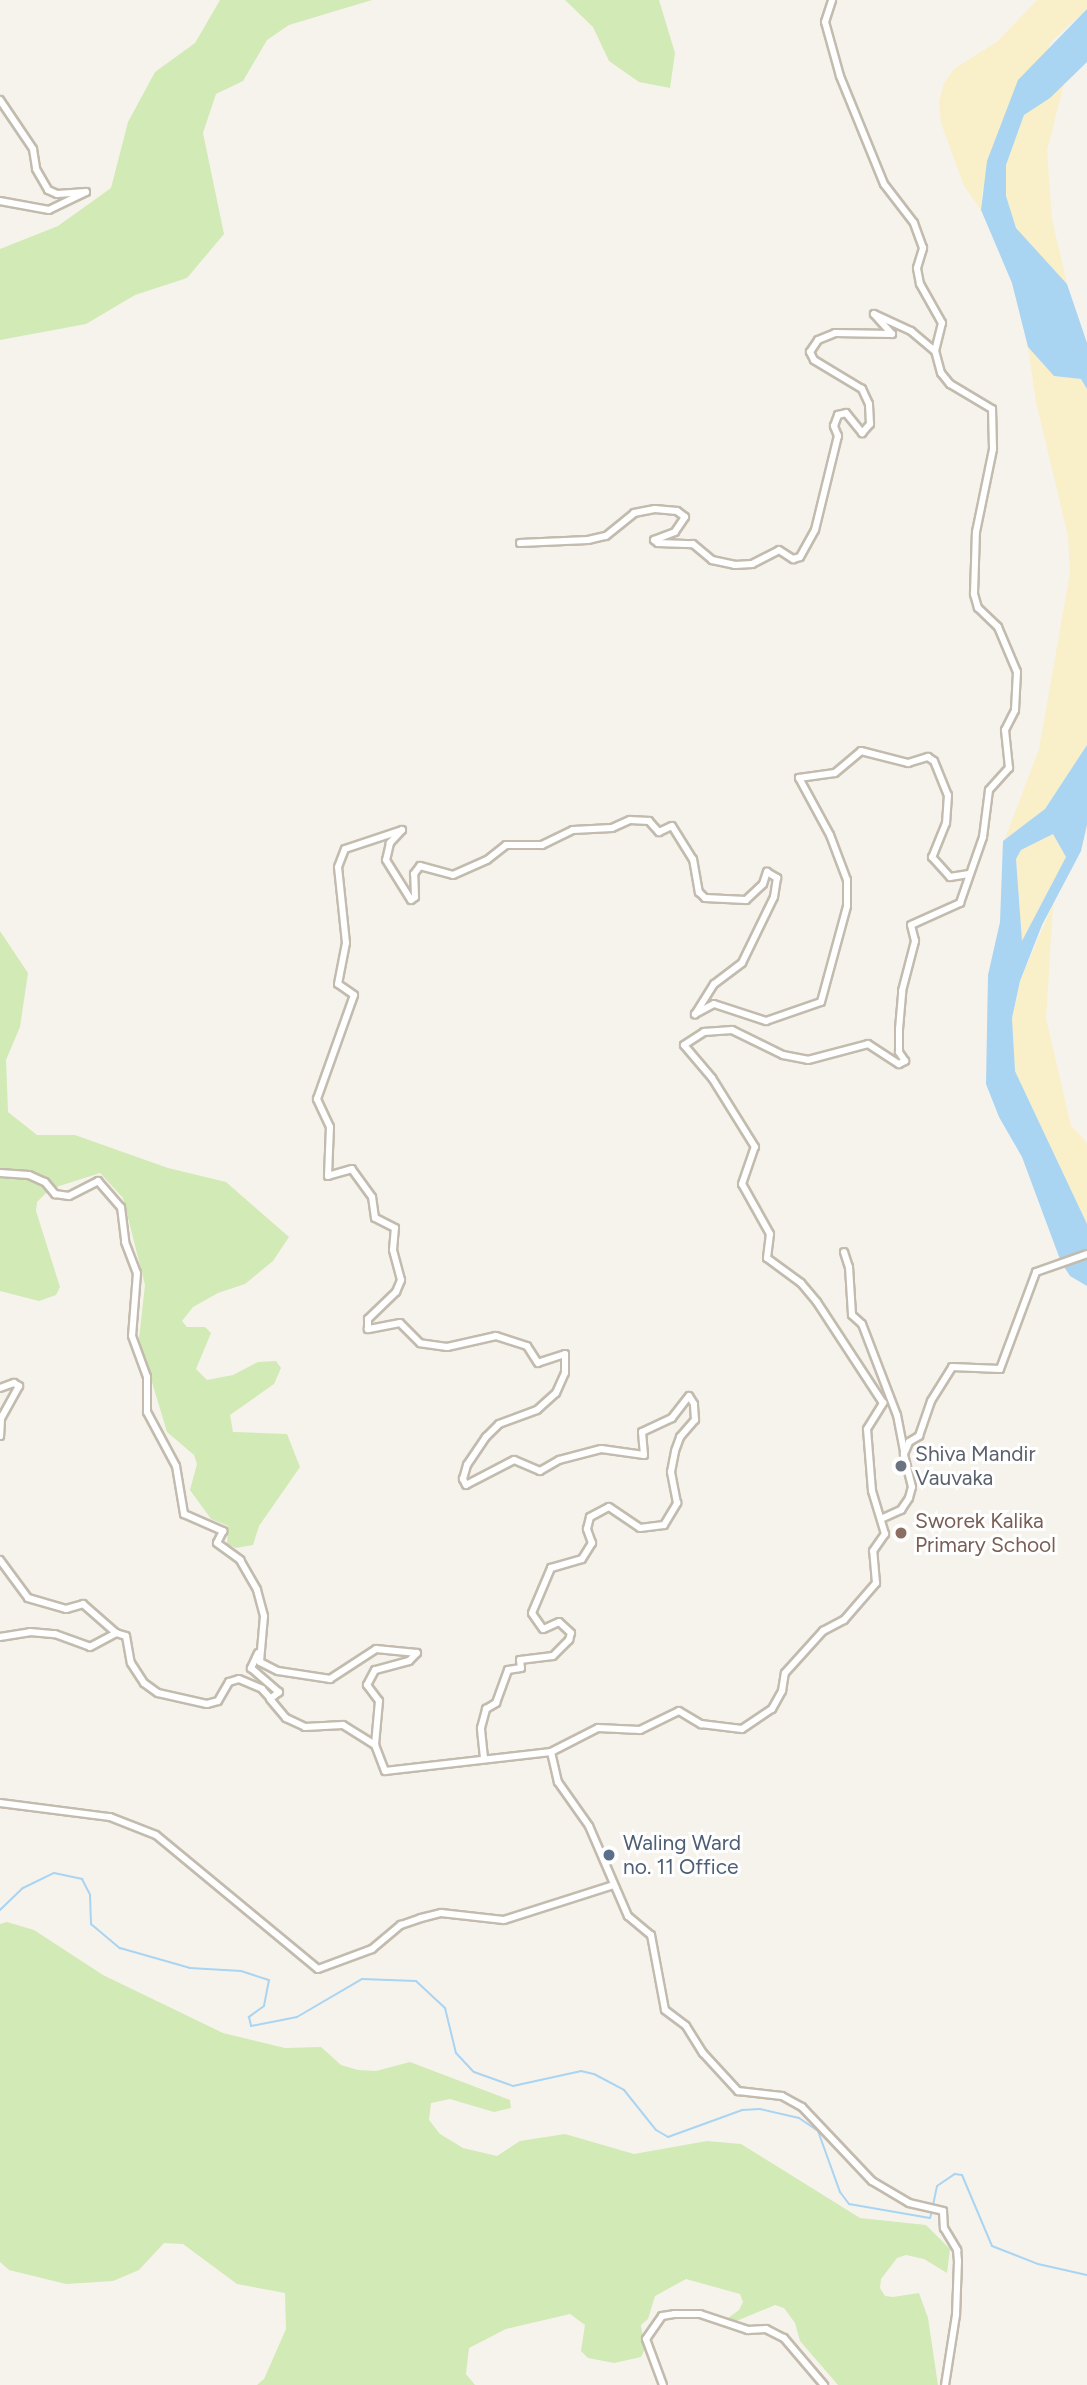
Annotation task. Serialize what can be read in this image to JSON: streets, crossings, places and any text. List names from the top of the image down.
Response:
{
  "places": ["Shiva Mandir Vauvaka", "Sworek Kalika Primary School", "Waling Ward no. 11 Office"]
}
